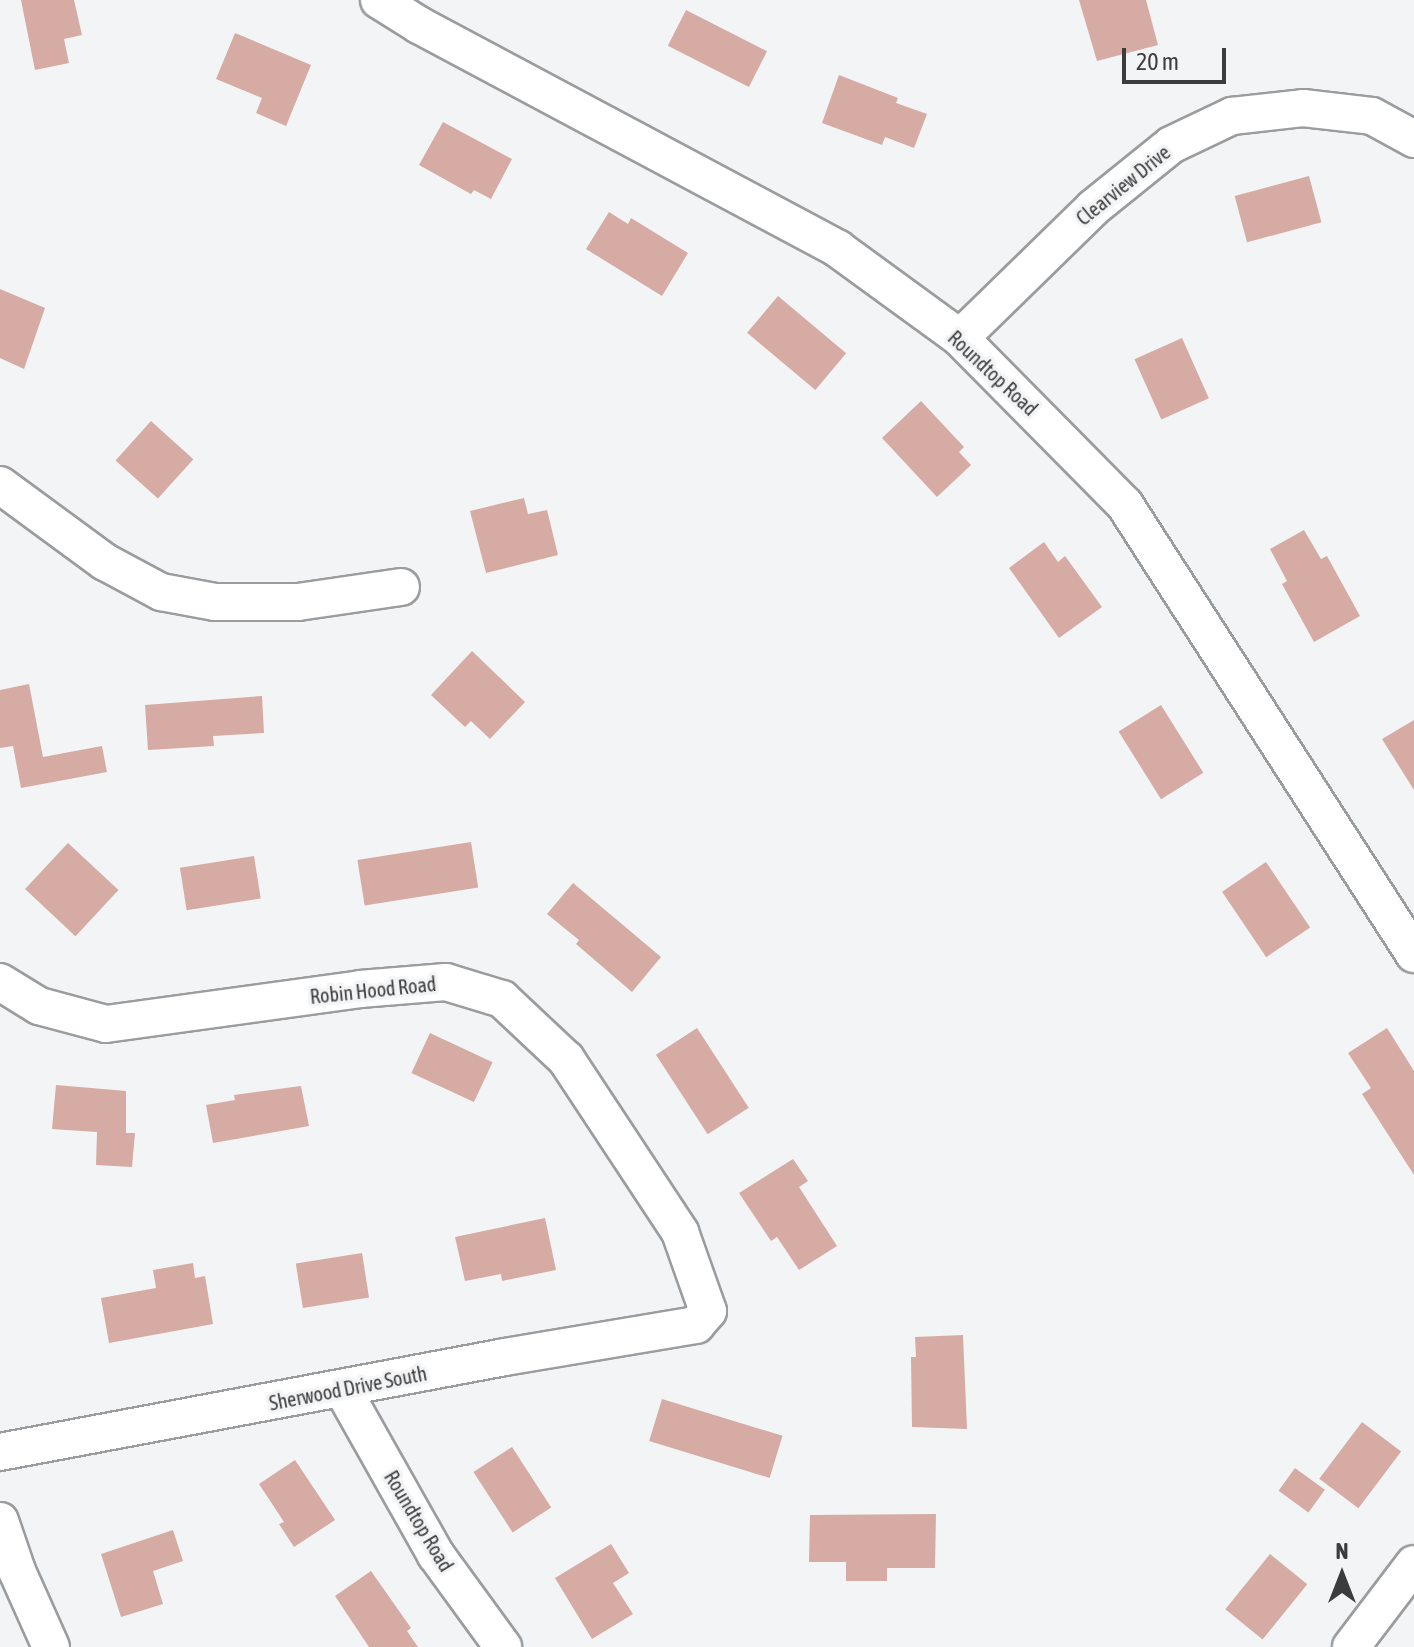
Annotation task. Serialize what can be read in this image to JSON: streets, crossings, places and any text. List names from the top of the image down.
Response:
{
  "streets": {
    "street": [
      "Clearview Drive",
      "Roundtop Road",
      "Robin Hood Road",
      "Sherwood Drive South"
    ]
  },
  "crossings": [
    ["Clearview Drive", "Roundtop Road"],
    ["Roundtop Road", "Sherwood Drive South"],
    ["Robin Hood Road", "Sherwood Drive South"]
  ],
  "scale_bar": "20 m",
  "north": "top"
}
